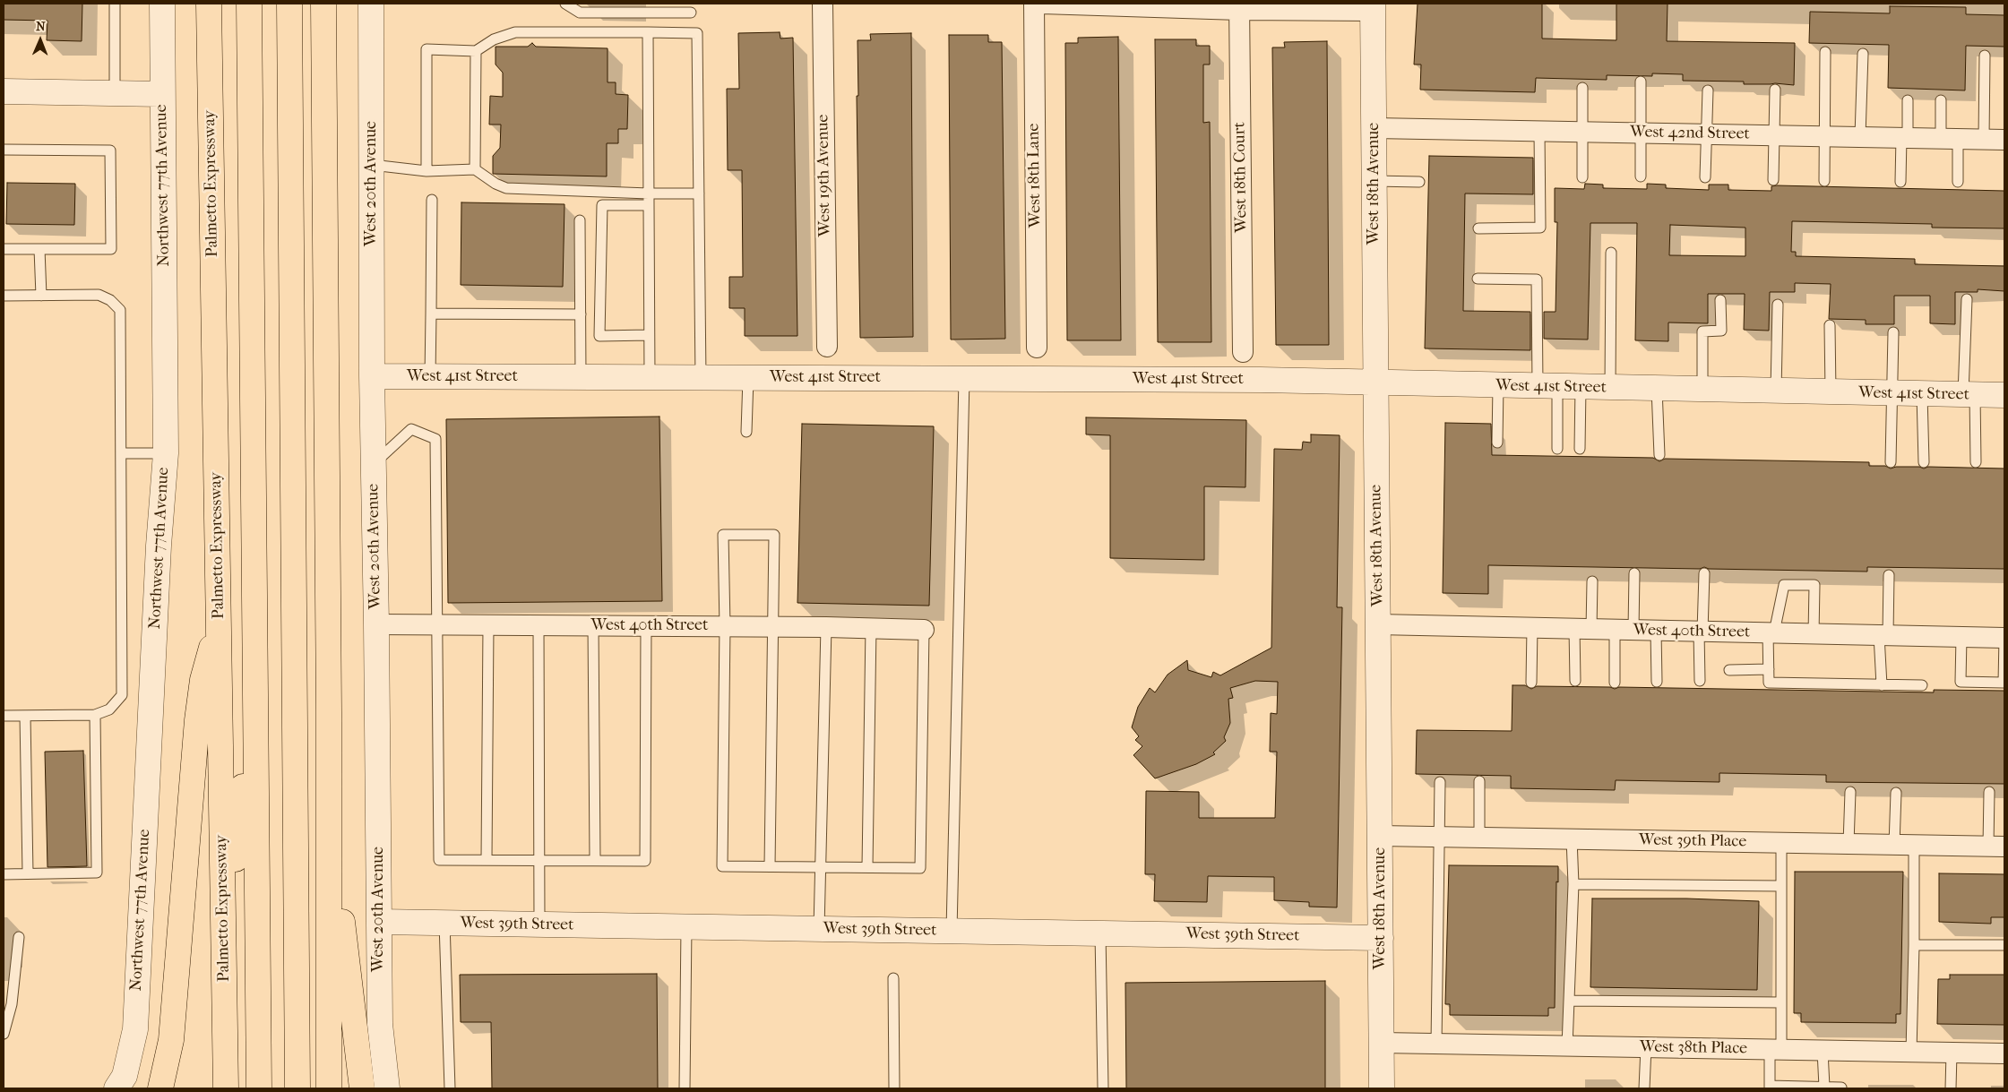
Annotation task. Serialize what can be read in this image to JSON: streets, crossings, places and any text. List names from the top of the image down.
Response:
{
  "streets": {
    "highway": ["Palmetto Expressway"],
    "street": [
      "West 42nd Street",
      "West 19th Avenue",
      "West 18th Lane",
      "West 18th Court",
      "West 20th Avenue",
      "West 18th Avenue",
      "Northwest 77th Avenue",
      "West 41st Street",
      "West 40th Street",
      "West 39th Place",
      "West 39th Street",
      "West 38th Place"
    ]
  },
  "crossings": [
    ["West 42nd Street", "West 18th Avenue"],
    ["West 20th Avenue", "West 41st Street"],
    ["West 20th Avenue", "West 40th Street"],
    ["West 20th Avenue", "West 39th Street"],
    ["West 18th Avenue", "West 41st Street"],
    ["West 18th Avenue", "West 40th Street"],
    ["West 18th Avenue", "West 39th Place"],
    ["West 18th Avenue", "West 39th Street"],
    ["West 18th Avenue", "West 38th Place"]
  ],
  "north": "top"
}
